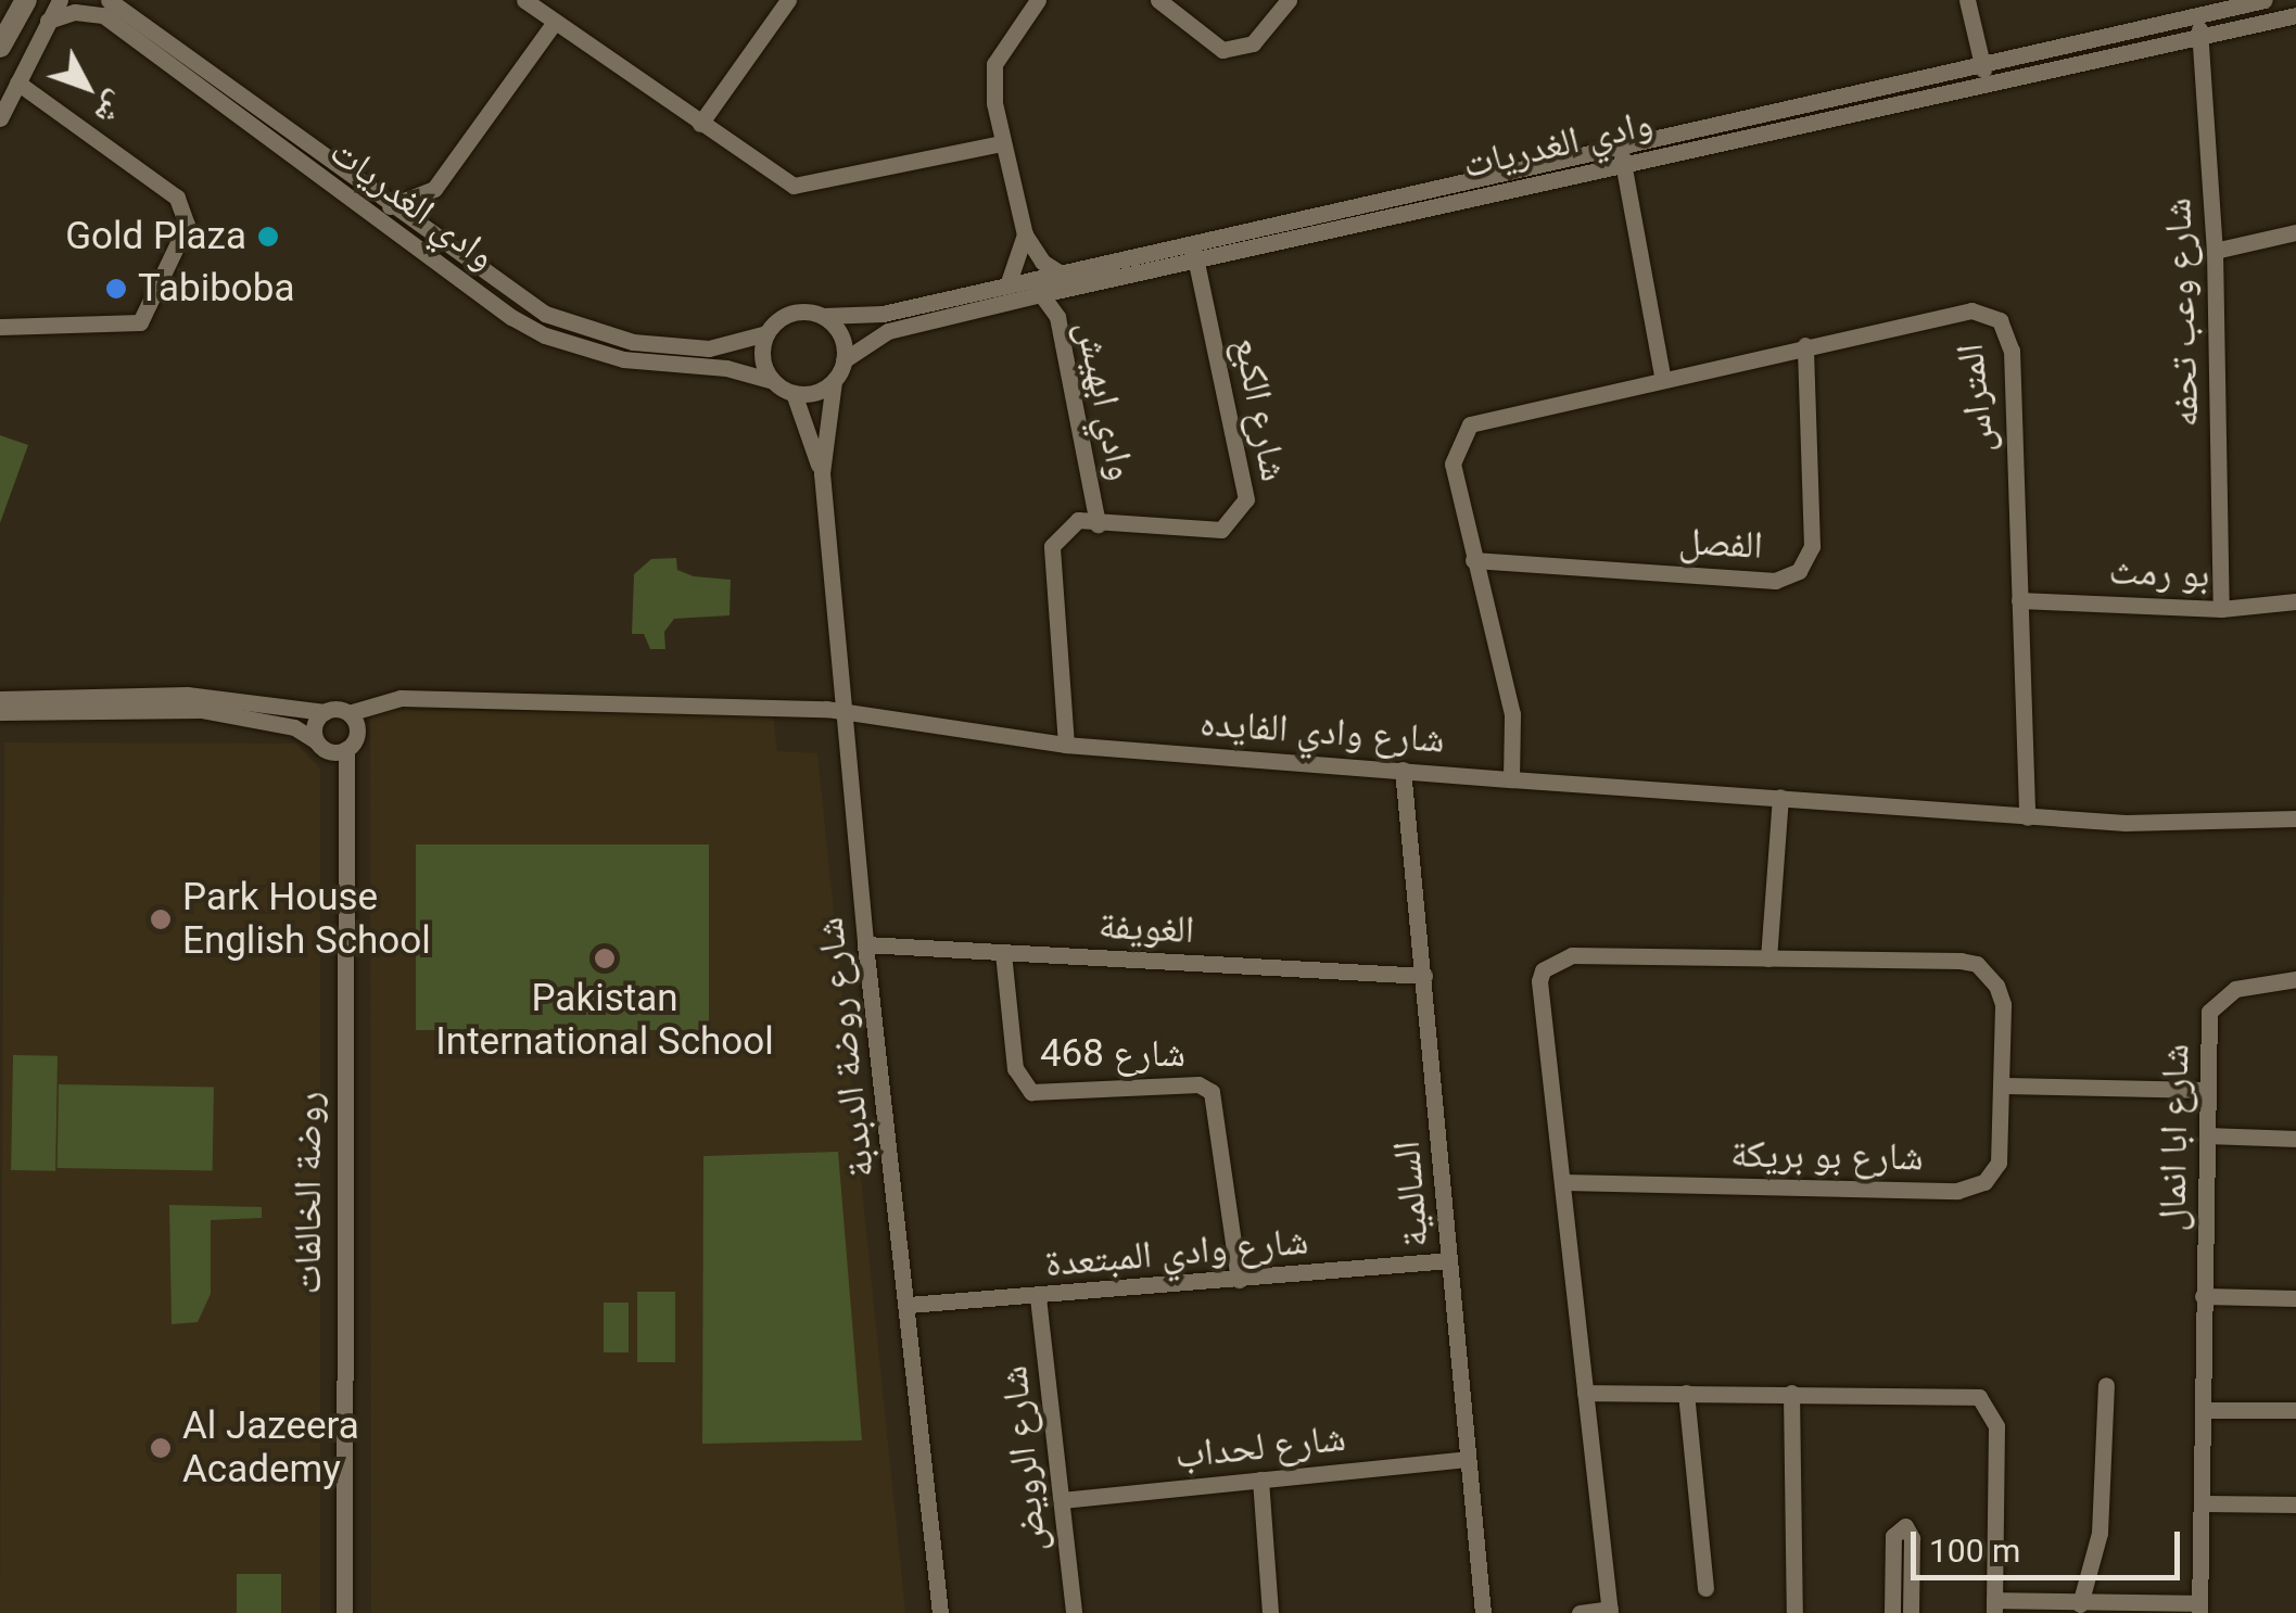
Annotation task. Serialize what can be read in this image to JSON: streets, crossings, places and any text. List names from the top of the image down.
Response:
{
  "streets": {
    "street": [
      "وادي الغدريات",
      "شارع وعب تحفه",
      "المتراس",
      "وادي ابهيش",
      "شارع الكبع",
      "الفصل",
      "بو رمث",
      "شارع وادي الفايده",
      "الغويفة",
      "شارع روضة الدبدبة",
      "شارع 468",
      "شارع ابا انمال",
      "شارع بو بريكة",
      "روضة الخالفات",
      "السالمية",
      "شارع وادي المبتعدة",
      "شارع لحداب",
      "شارع الرويض"
    ]
  },
  "crossings": [
    ["وادي الغدريات", "شارع وعب تحفه"],
    ["وادي الغدريات", "وادي ابهيش"],
    ["وادي الغدريات", "شارع الكبع"],
    ["وادي الغدريات", "شارع روضة الدبدبة"],
    ["شارع وعب تحفه", "بو رمث"],
    ["المتراس", "الفصل"],
    ["المتراس", "بو رمث"],
    ["المتراس", "شارع وادي الفايده"],
    ["وادي ابهيش", "شارع الكبع"],
    ["شارع الكبع", "شارع وادي الفايده"],
    ["شارع وادي الفايده", "شارع روضة الدبدبة"],
    ["شارع وادي الفايده", "السالمية"],
    ["الغويفة", "شارع روضة الدبدبة"],
    ["الغويفة", "شارع 468"],
    ["الغويفة", "السالمية"],
    ["شارع روضة الدبدبة", "شارع وادي المبتعدة"],
    ["شارع 468", "شارع وادي المبتعدة"],
    ["السالمية", "شارع وادي المبتعدة"],
    ["السالمية", "شارع لحداب"],
    ["شارع وادي المبتعدة", "شارع الرويض"],
    ["شارع لحداب", "شارع الرويض"]
  ],
  "places": [
    "Gold Plaza",
    "Tabiboba",
    "Park House English School",
    "Pakistan International School",
    "Al Jazeera Academy"
  ],
  "scale_bar": "100 m",
  "north": "bottom right"
}
